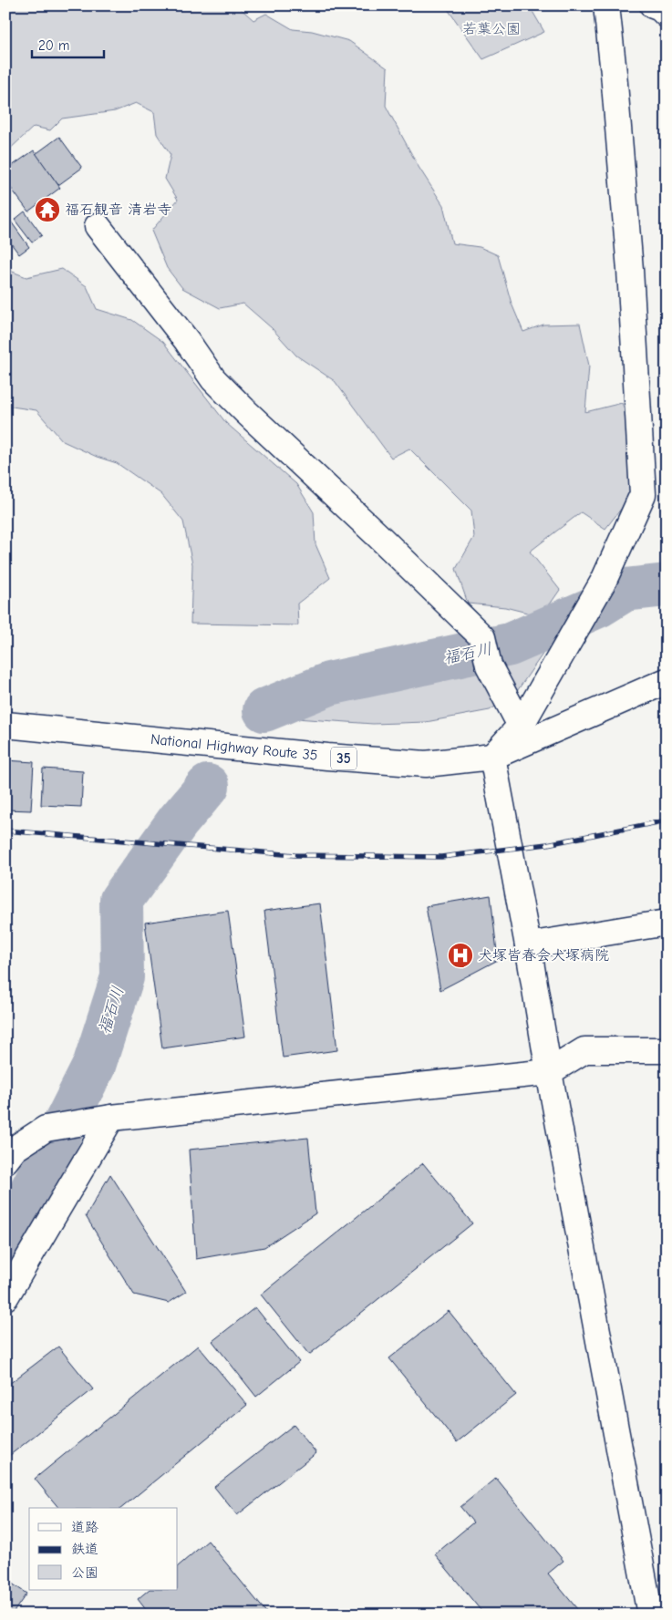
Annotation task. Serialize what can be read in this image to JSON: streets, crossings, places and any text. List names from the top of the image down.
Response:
{
  "streets": {
    "main road": ["National Highway Route 35", "35"]
  },
  "water": ["福石川"],
  "parks": ["若葉公園"],
  "places": {
    "temple": ["福石観音 清岩寺"],
    "hospital": ["犬塚皆春会犬塚病院"]
  },
  "legend": ["道路", "鉄道", "公園"],
  "scale_bar": "20 m"
}
